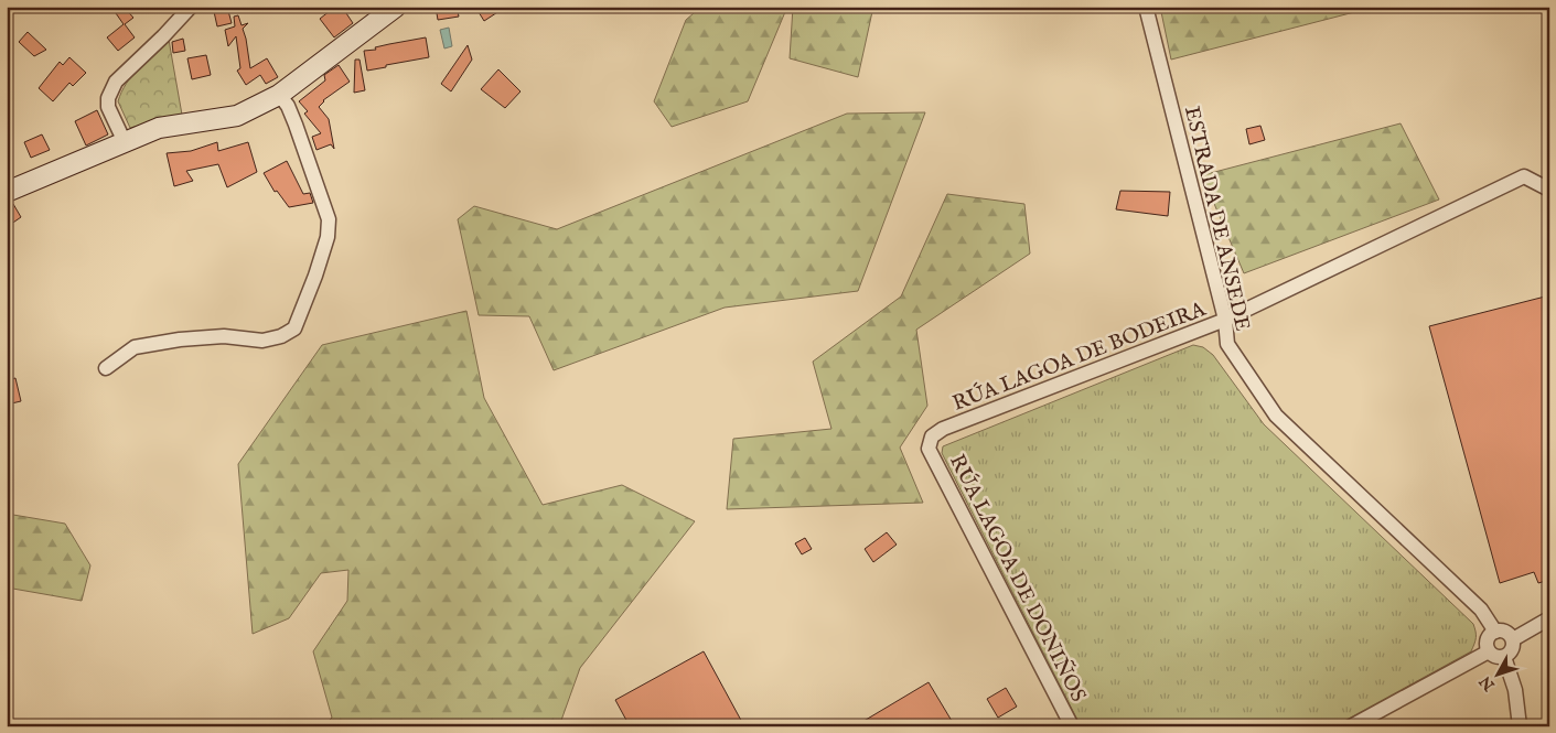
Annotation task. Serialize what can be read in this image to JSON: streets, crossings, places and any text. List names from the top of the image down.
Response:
{
  "streets": {
    "street": ["ESTRADA DE ANSEDE", "RÚA LAGOA DE BODEIRA", "RÚA LAGOA DE DONIÑOS"]
  },
  "crossings": [
    ["ESTRADA DE ANSEDE", "RÚA LAGOA DE BODEIRA"],
    ["RÚA LAGOA DE BODEIRA", "RÚA LAGOA DE DONIÑOS"]
  ],
  "north": "bottom left"
}
